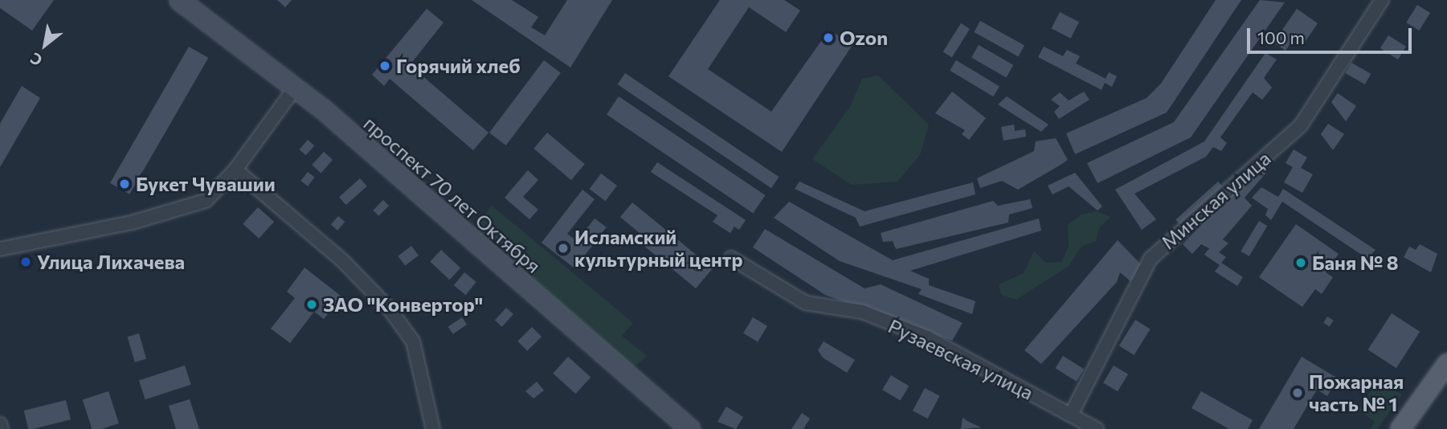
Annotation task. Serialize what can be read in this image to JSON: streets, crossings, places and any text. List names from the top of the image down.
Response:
{
  "streets": {
    "main road": ["проспект 70 лет Октября"],
    "street": ["Минская улица", "Рузаевская улица"]
  },
  "crossings": [
    ["Минская улица", "Рузаевская улица"]
  ],
  "places": [
    "Ozon",
    "Горячий хлеб",
    "Букет Чувашии",
    "Исламский культурный центр",
    "Улица Лихачева",
    "Баня № 8",
    "ЗАО \"Конвертор\"",
    "Пожарная часть № 1"
  ],
  "scale_bar": "100 m",
  "north": "bottom left"
}
